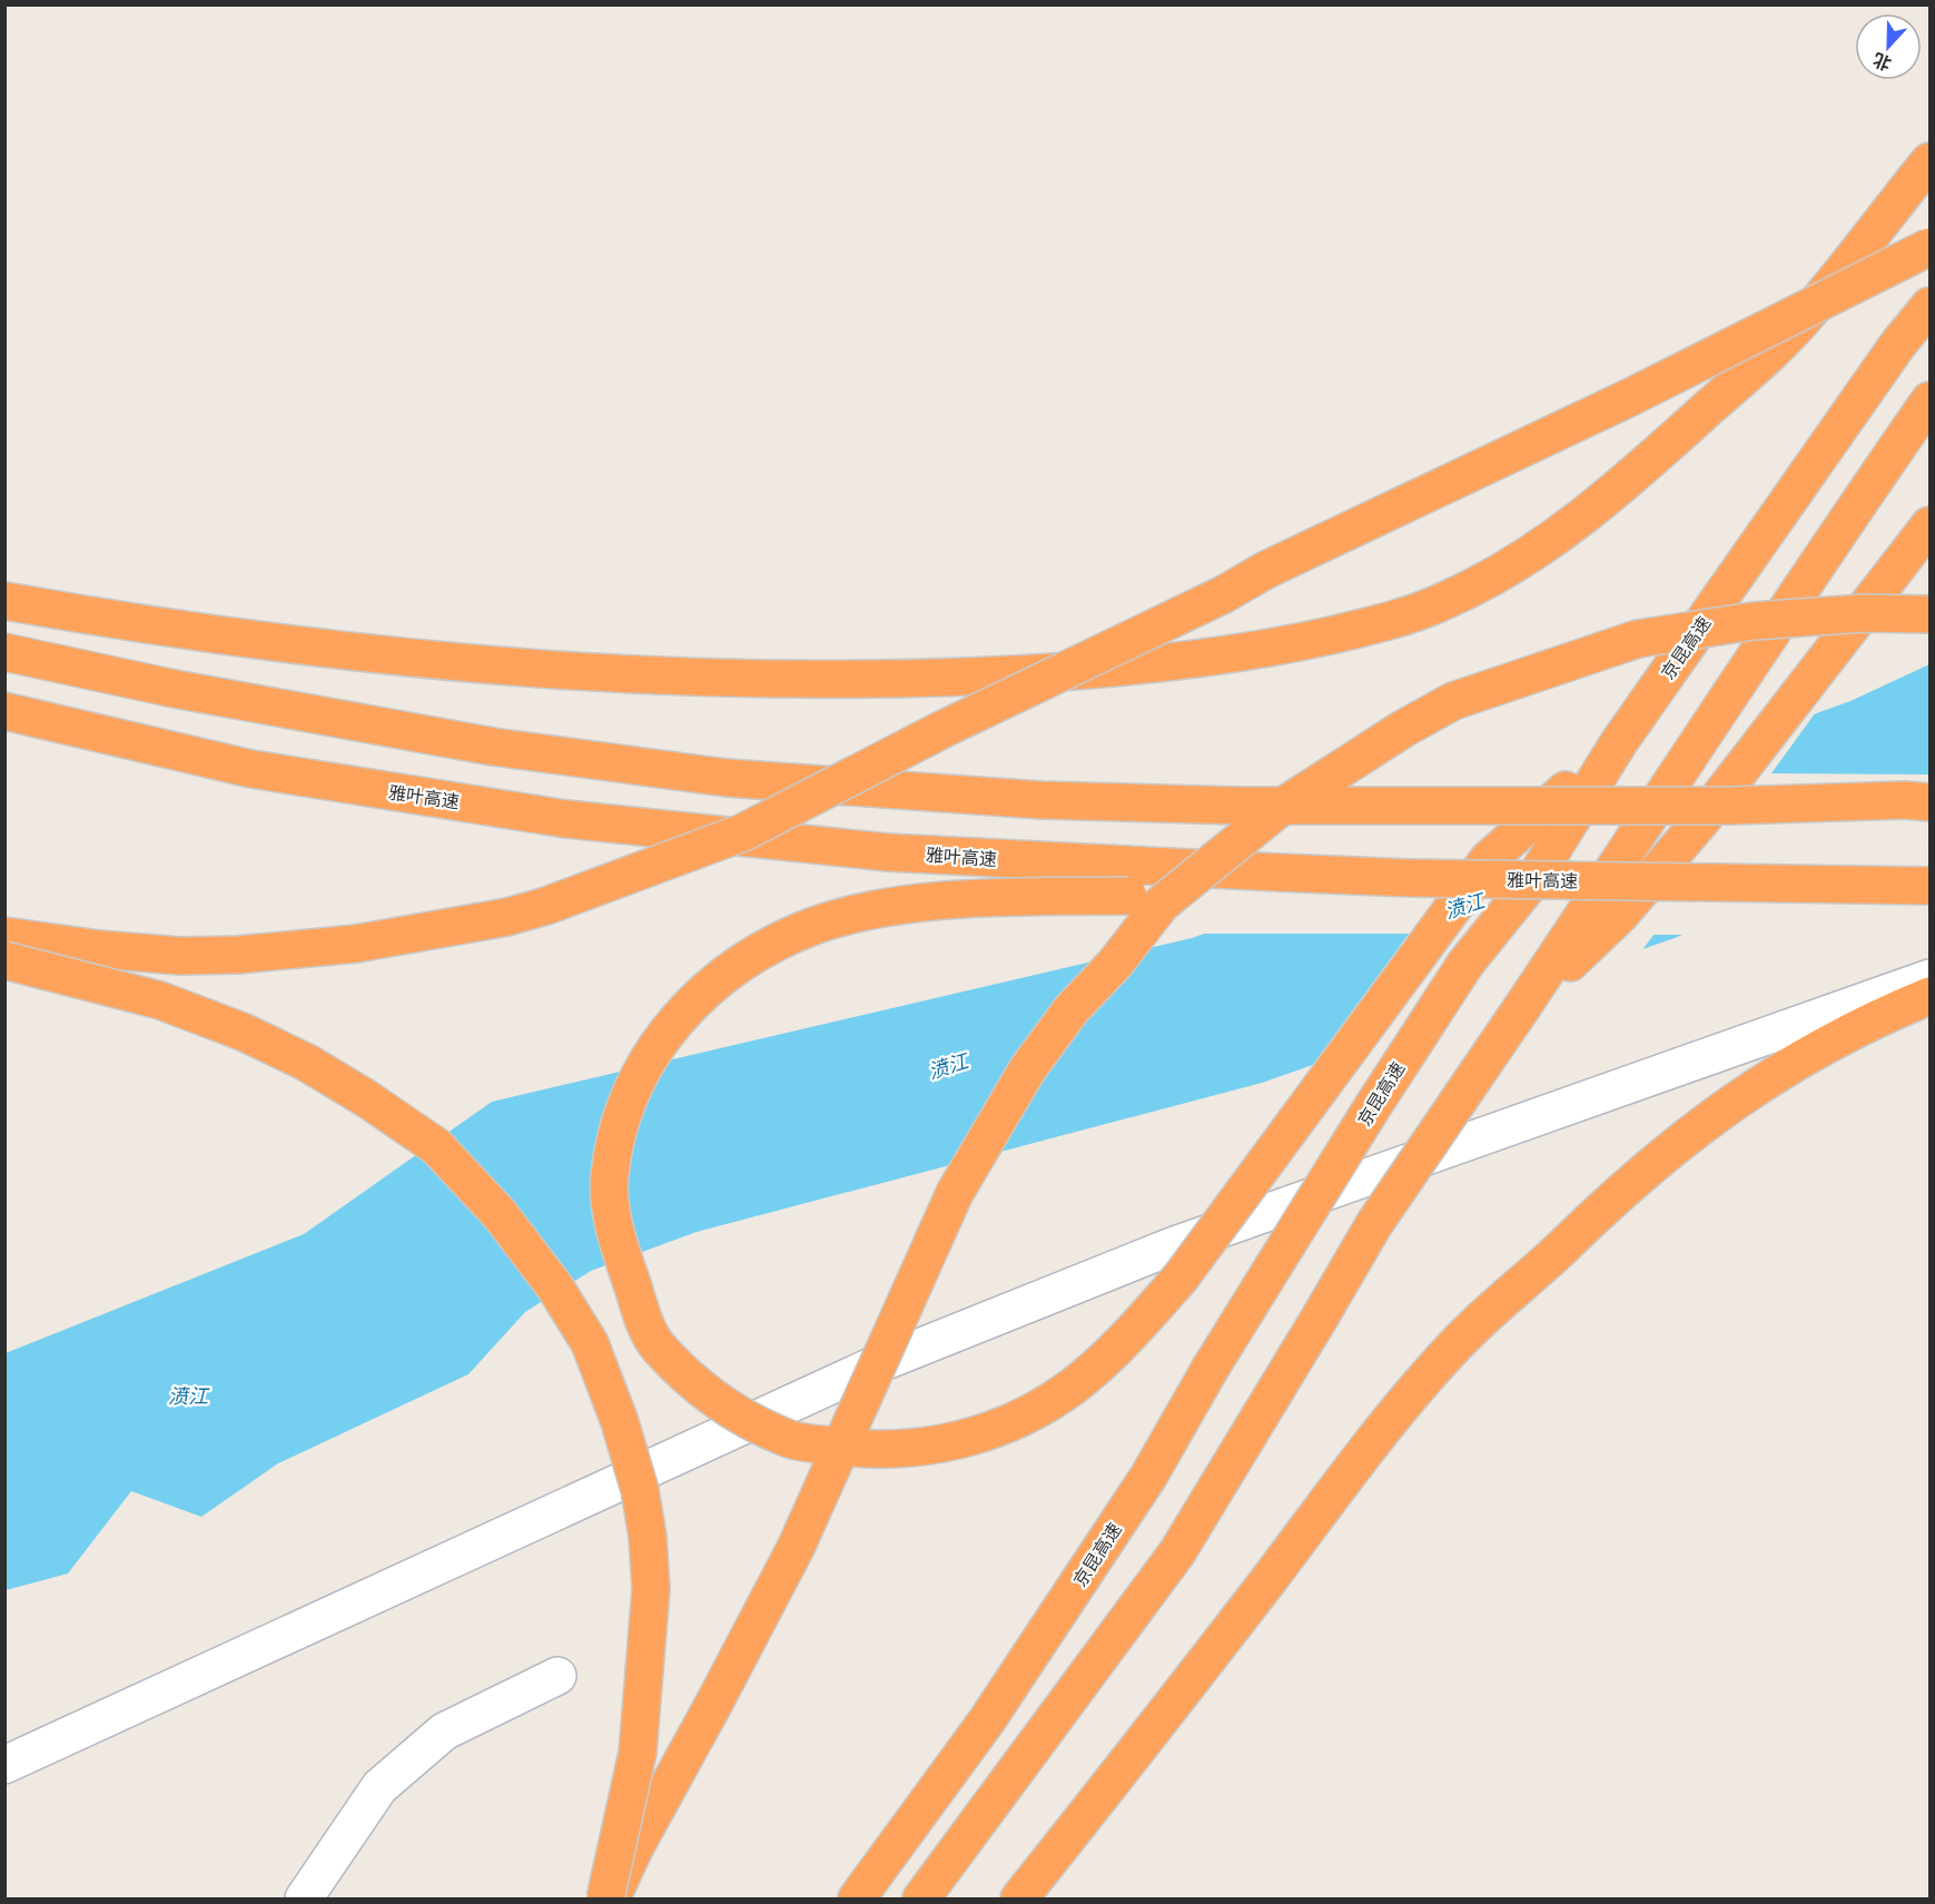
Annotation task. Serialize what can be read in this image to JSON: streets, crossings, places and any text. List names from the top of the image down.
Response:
{
  "streets": {
    "highway": ["京昆高速", "雅叶高速"]
  },
  "water": ["𣸣江"],
  "north": "bottom"
}
